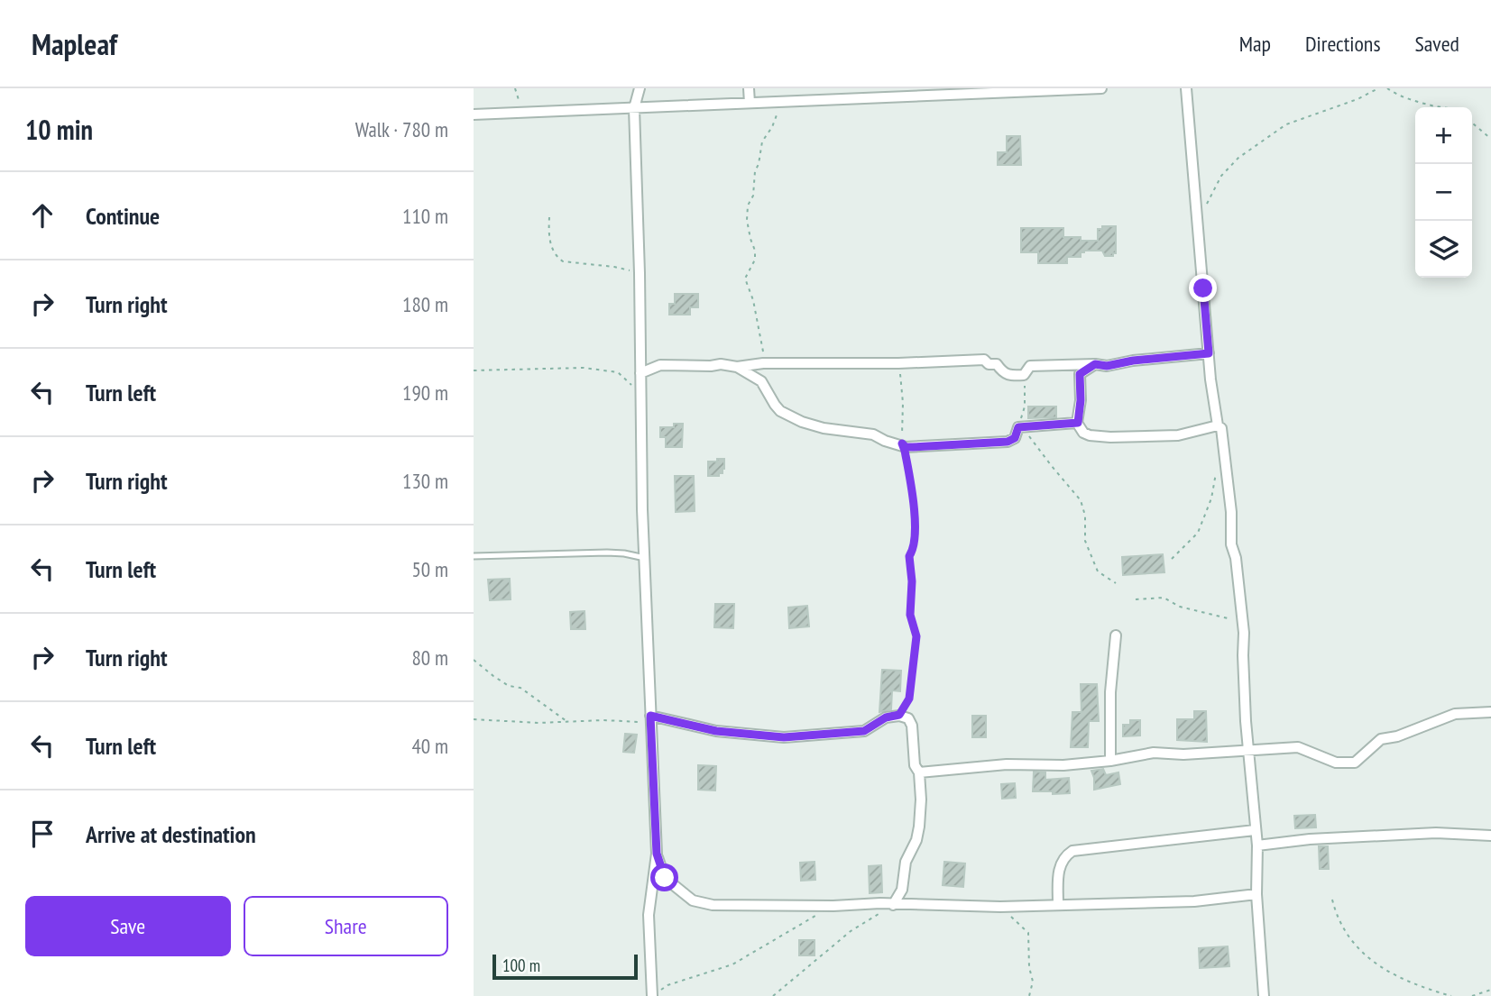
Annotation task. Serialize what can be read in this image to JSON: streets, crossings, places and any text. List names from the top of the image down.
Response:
{
  "scale_bar": "100 m",
  "page": {
    "header": "Mapleaf",
    "nav": ["Map", "Directions", "Saved"],
    "heading": ["10 min", "Walk · 780 m"],
    "map_buttons": ["+", "−"],
    "list": [
      ["Continue", "110 m"],
      ["Turn right", "180 m"],
      ["Turn left", "190 m"],
      ["Turn right", "130 m"],
      ["Turn left", "50 m"],
      ["Turn right", "80 m"],
      ["Turn left", "40 m"],
      "Arrive at destination"
    ],
    "buttons": ["Save", "Share"],
    "scale": "100 m"
  }
}
